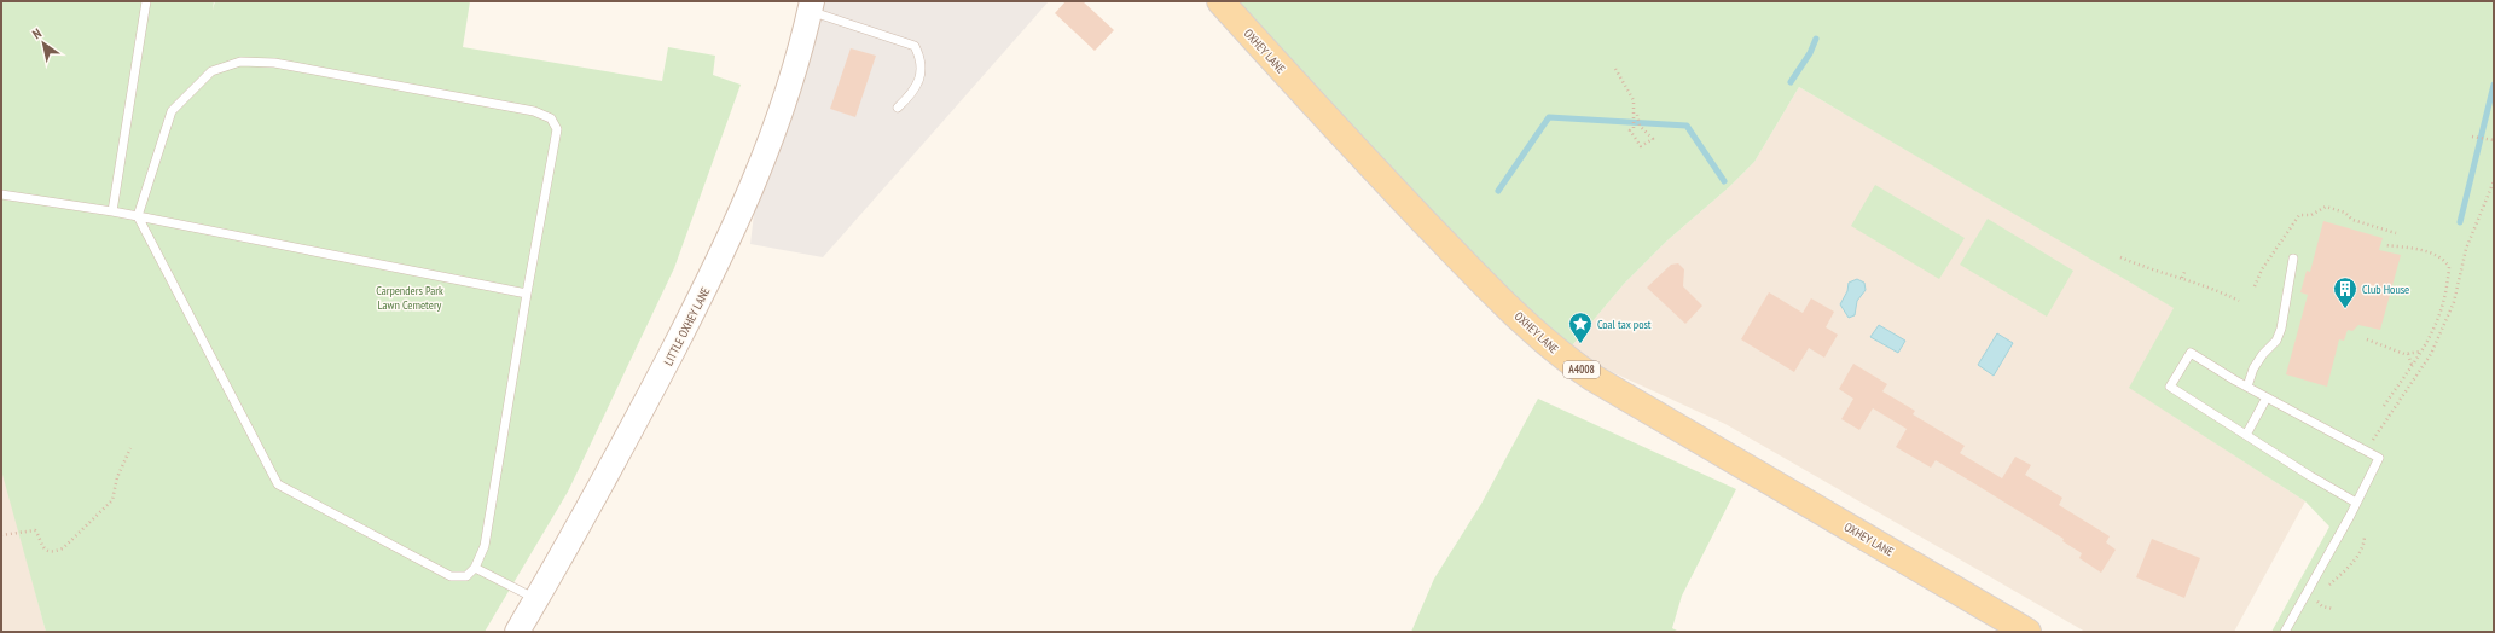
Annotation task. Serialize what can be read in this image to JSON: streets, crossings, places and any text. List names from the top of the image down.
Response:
{
  "streets": {
    "main road": ["OXHEY LANE", "LITTLE OXHEY LANE", "A4008"]
  },
  "parks": ["Carpenders Park Lawn Cemetery"],
  "places": {
    "building": ["Club House"],
    "place": ["Coal tax post"]
  },
  "north": "top left"
}
